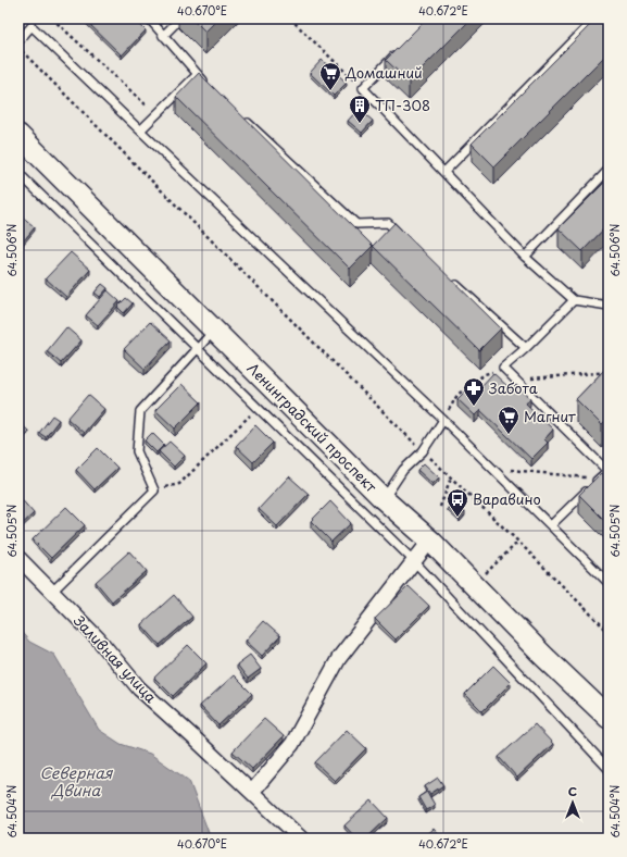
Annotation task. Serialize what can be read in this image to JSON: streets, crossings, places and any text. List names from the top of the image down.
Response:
{
  "streets": {
    "main road": ["Ленинградский проспект"],
    "street": ["Заливная улица"]
  },
  "water": ["Северная Двина"],
  "places": {
    "supermarket": ["Домашний", "Магнит"],
    "building": ["ТП-308"],
    "pharmacy": ["Забота"],
    "bus stop": ["Варавино"]
  },
  "north": "top",
  "coordinates": [
    "40.670°E",
    "40.672°E",
    "64.506°N",
    "64.505°N",
    "64.504°N"
  ]
}
